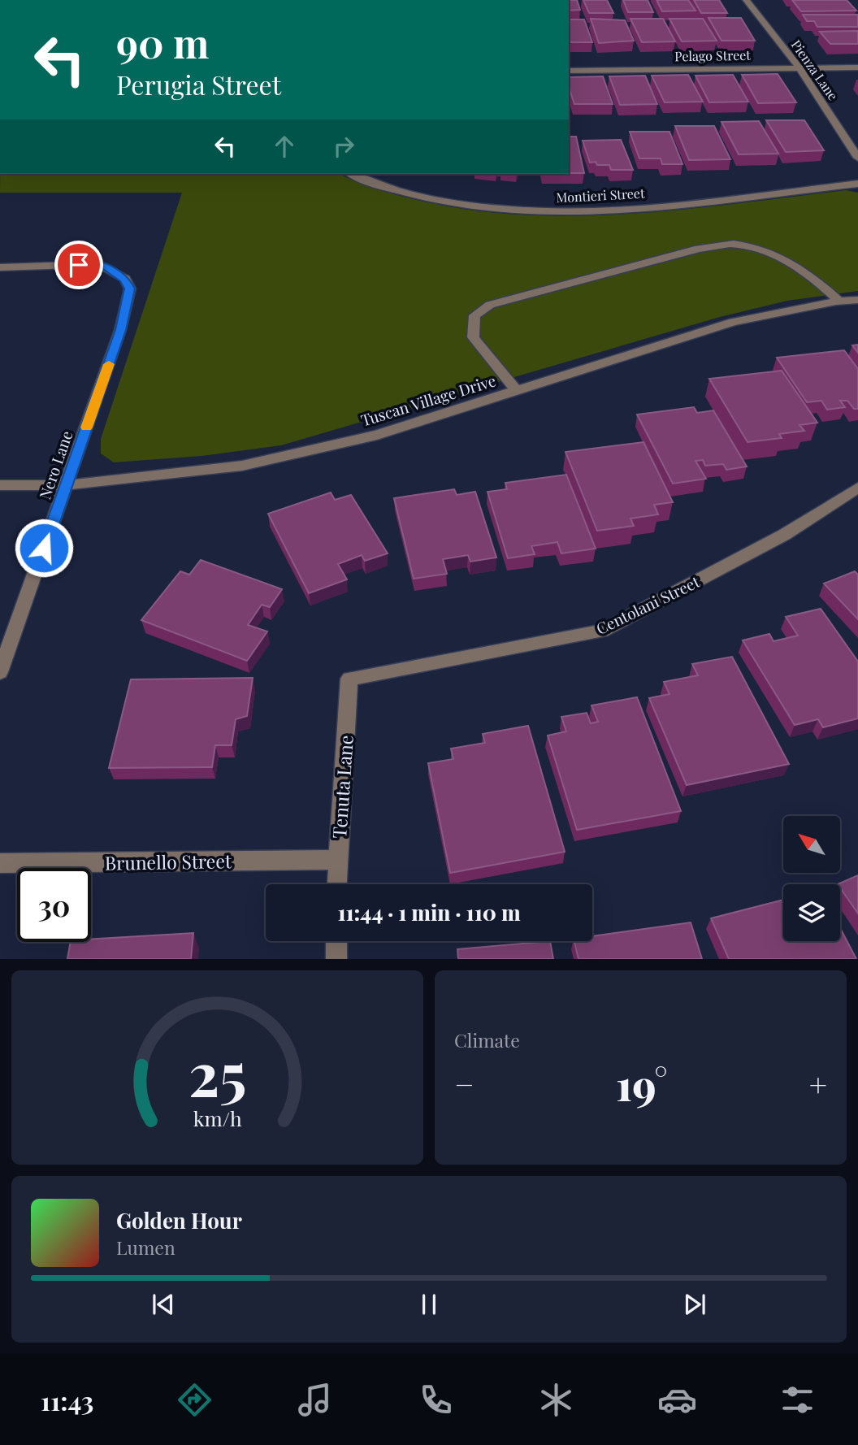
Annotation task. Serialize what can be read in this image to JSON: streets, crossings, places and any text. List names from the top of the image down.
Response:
{
  "streets": {
    "street": [
      "Pelago Street",
      "Pienza Lane",
      "Montieri Street",
      "Tuscan Village Drive",
      "Nero Lane",
      "Centolani Street",
      "Tenuta Lane",
      "Brunello Street"
    ]
  },
  "crossings": [
    ["Pelago Street", "Pienza Lane"],
    ["Tuscan Village Drive", "Nero Lane"],
    ["Centolani Street", "Tenuta Lane"],
    ["Tenuta Lane", "Brunello Street"]
  ],
  "north": "top left",
  "page": {
    "turn": ["90 m", "Perugia Street"],
    "limit": "30",
    "trip": "11:44 · 1 min · 110 m",
    "tile": "Climate",
    "heat": ["−", "19°", "+"],
    "song": ["Golden Hour", "Lumen"],
    "tabs": "11:43",
    "gauge": ["25", "km/h"]
  }
}
